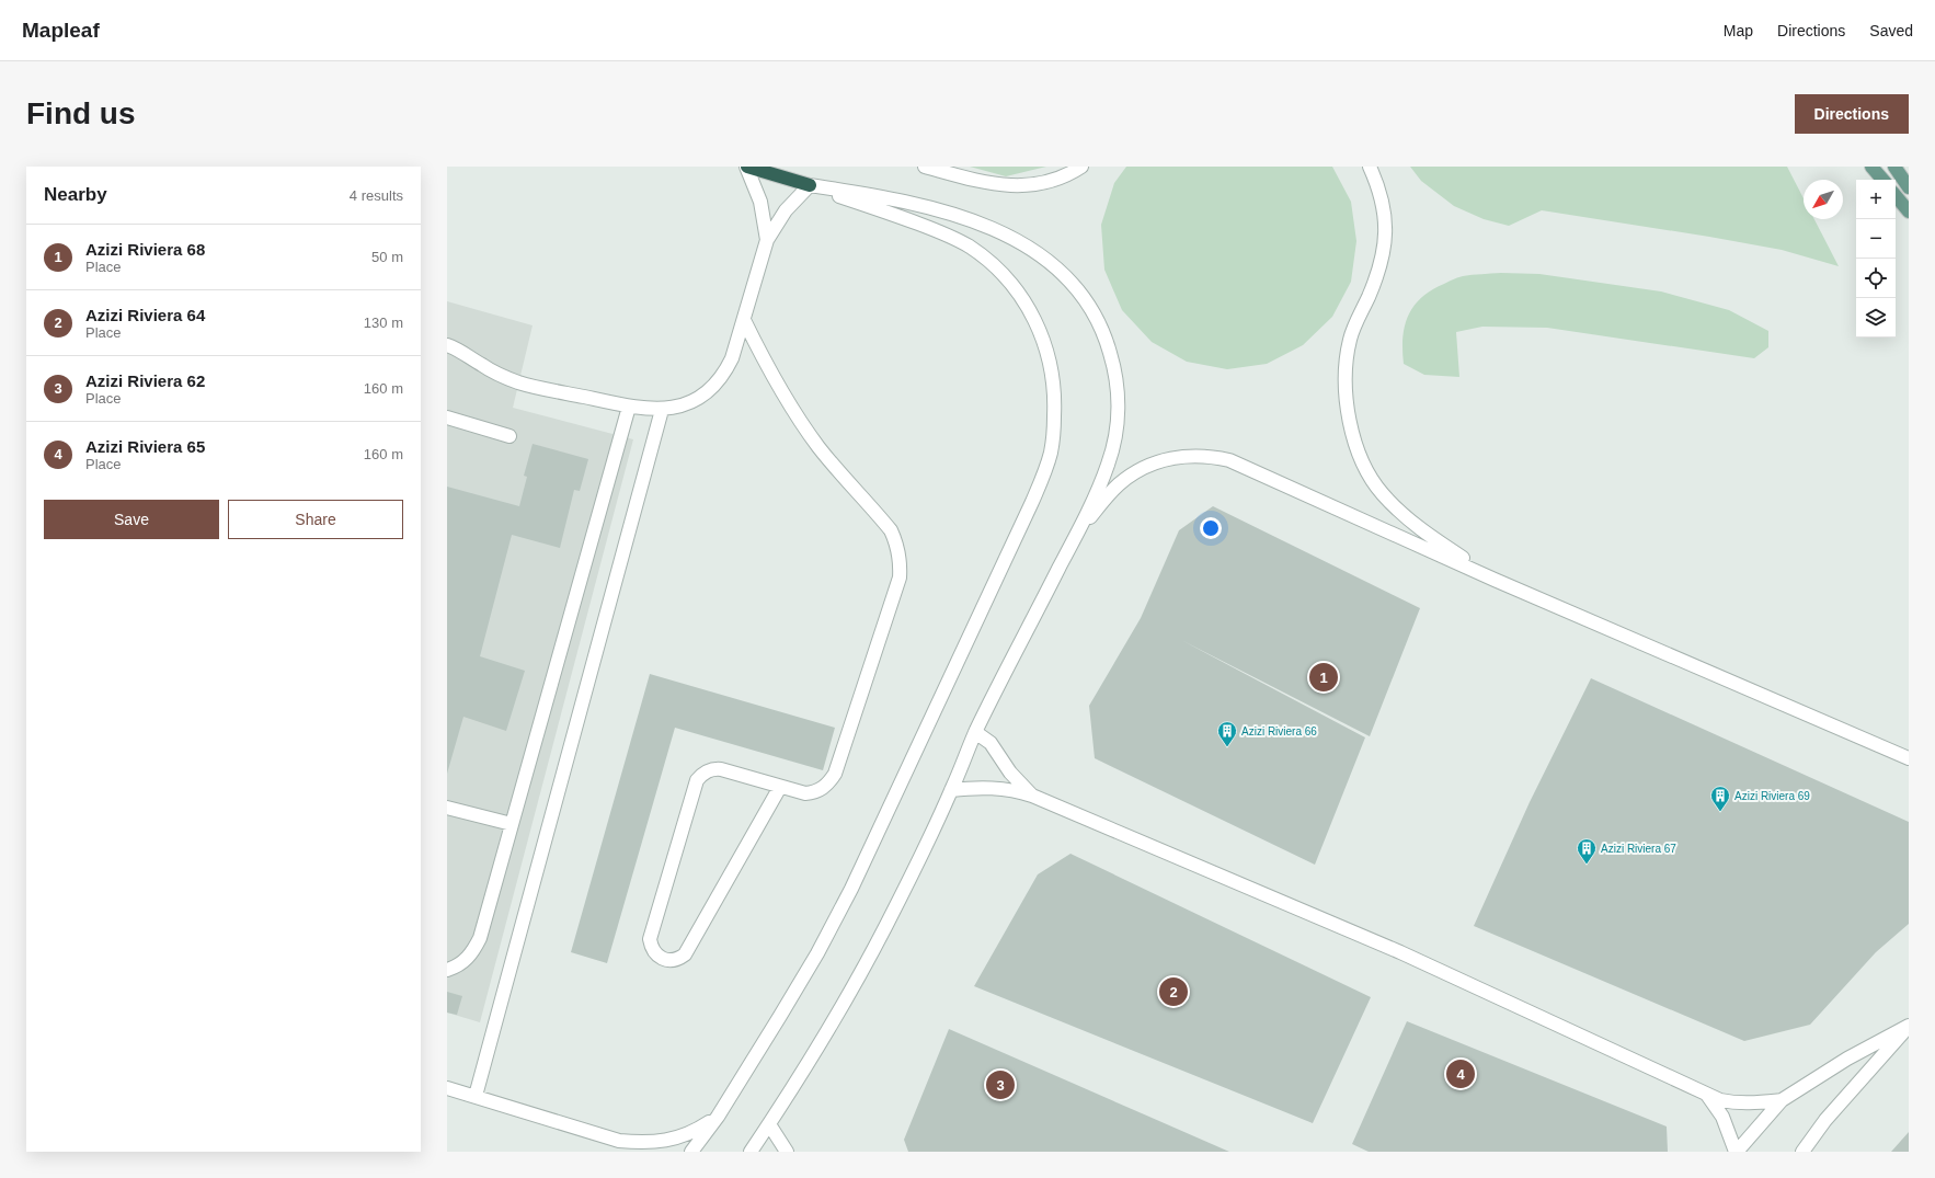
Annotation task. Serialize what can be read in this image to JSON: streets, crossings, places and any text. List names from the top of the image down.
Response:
{
  "places": {
    "building": ["Azizi Riviera 66", "Azizi Riviera 69", "Azizi Riviera 67"]
  },
  "north": "bottom left",
  "page": {
    "header": "Mapleaf",
    "nav": ["Map", "Directions", "Saved"],
    "buttons": [
      "Directions",
      ["Save", "Share"]
    ],
    "title": "Find us",
    "heading": ["Nearby", "4 results"],
    "map_buttons": ["+", "−"],
    "list": [
      {
        "mark": "1",
        "name": "Azizi Riviera 68",
        "note": "Place",
        "value": "50 m"
      },
      {
        "mark": "2",
        "name": "Azizi Riviera 64",
        "note": "Place",
        "value": "130 m"
      },
      {
        "mark": "3",
        "name": "Azizi Riviera 62",
        "note": "Place",
        "value": "160 m"
      },
      {
        "mark": "4",
        "name": "Azizi Riviera 65",
        "note": "Place",
        "value": "160 m"
      }
    ],
    "pins": [
      "1",
      "2",
      "4",
      "3"
    ]
  }
}
